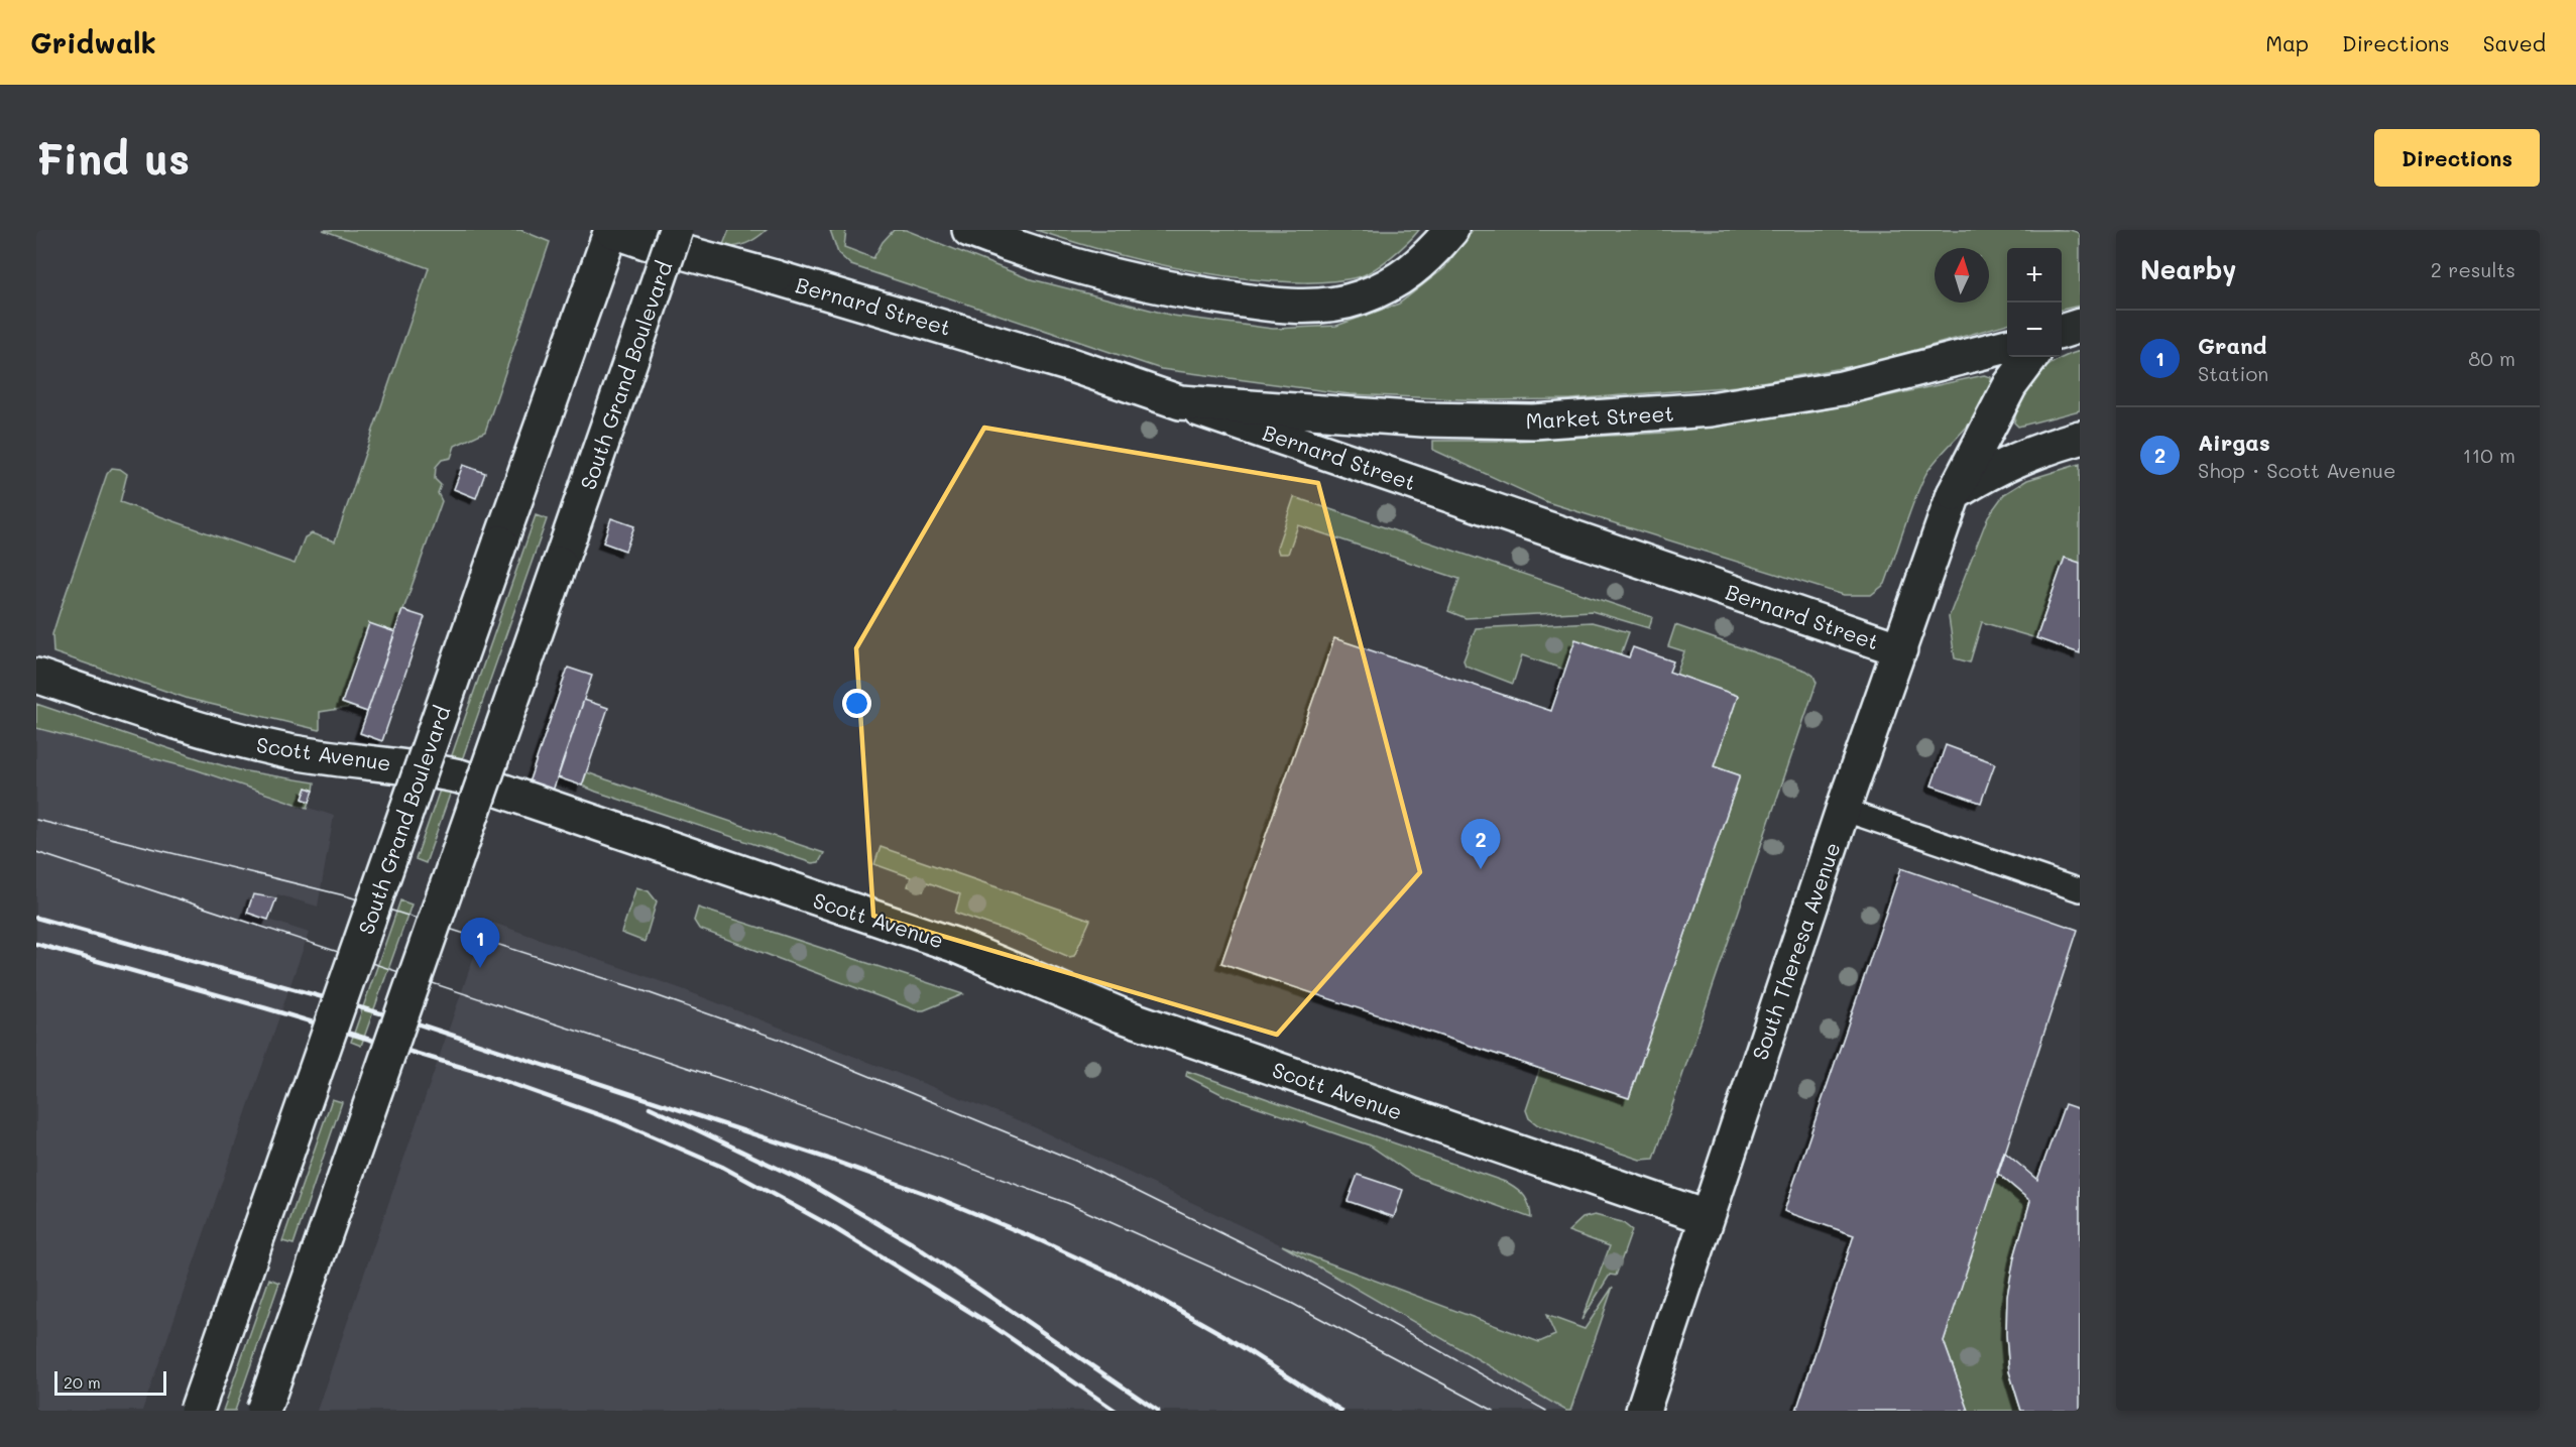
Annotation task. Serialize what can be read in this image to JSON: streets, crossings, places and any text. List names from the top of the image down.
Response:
{
  "streets": {
    "main road": [
      "Bernard Street",
      "South Grand Boulevard",
      "Market Street",
      "Scott Avenue",
      "South Theresa Avenue"
    ]
  },
  "crossings": [
    ["Bernard Street", "South Grand Boulevard"],
    ["Bernard Street", "Market Street"],
    ["Bernard Street", "South Theresa Avenue"],
    ["Scott Avenue", "South Theresa Avenue"]
  ],
  "scale_bar": "20 m",
  "north": "top",
  "page": {
    "header": "Gridwalk",
    "nav": ["Map", "Directions", "Saved"],
    "buttons": "Directions",
    "title": "Find us",
    "heading": ["Nearby", "2 results"],
    "map_buttons": ["+", "−"],
    "list": [
      {
        "mark": "1",
        "name": "Grand",
        "note": "Station",
        "value": "80 m"
      },
      {
        "mark": "2",
        "name": "Airgas",
        "note": "Shop · Scott Avenue",
        "value": "110 m"
      }
    ],
    "pins": ["2", "1"],
    "scale": "20 m"
  }
}
